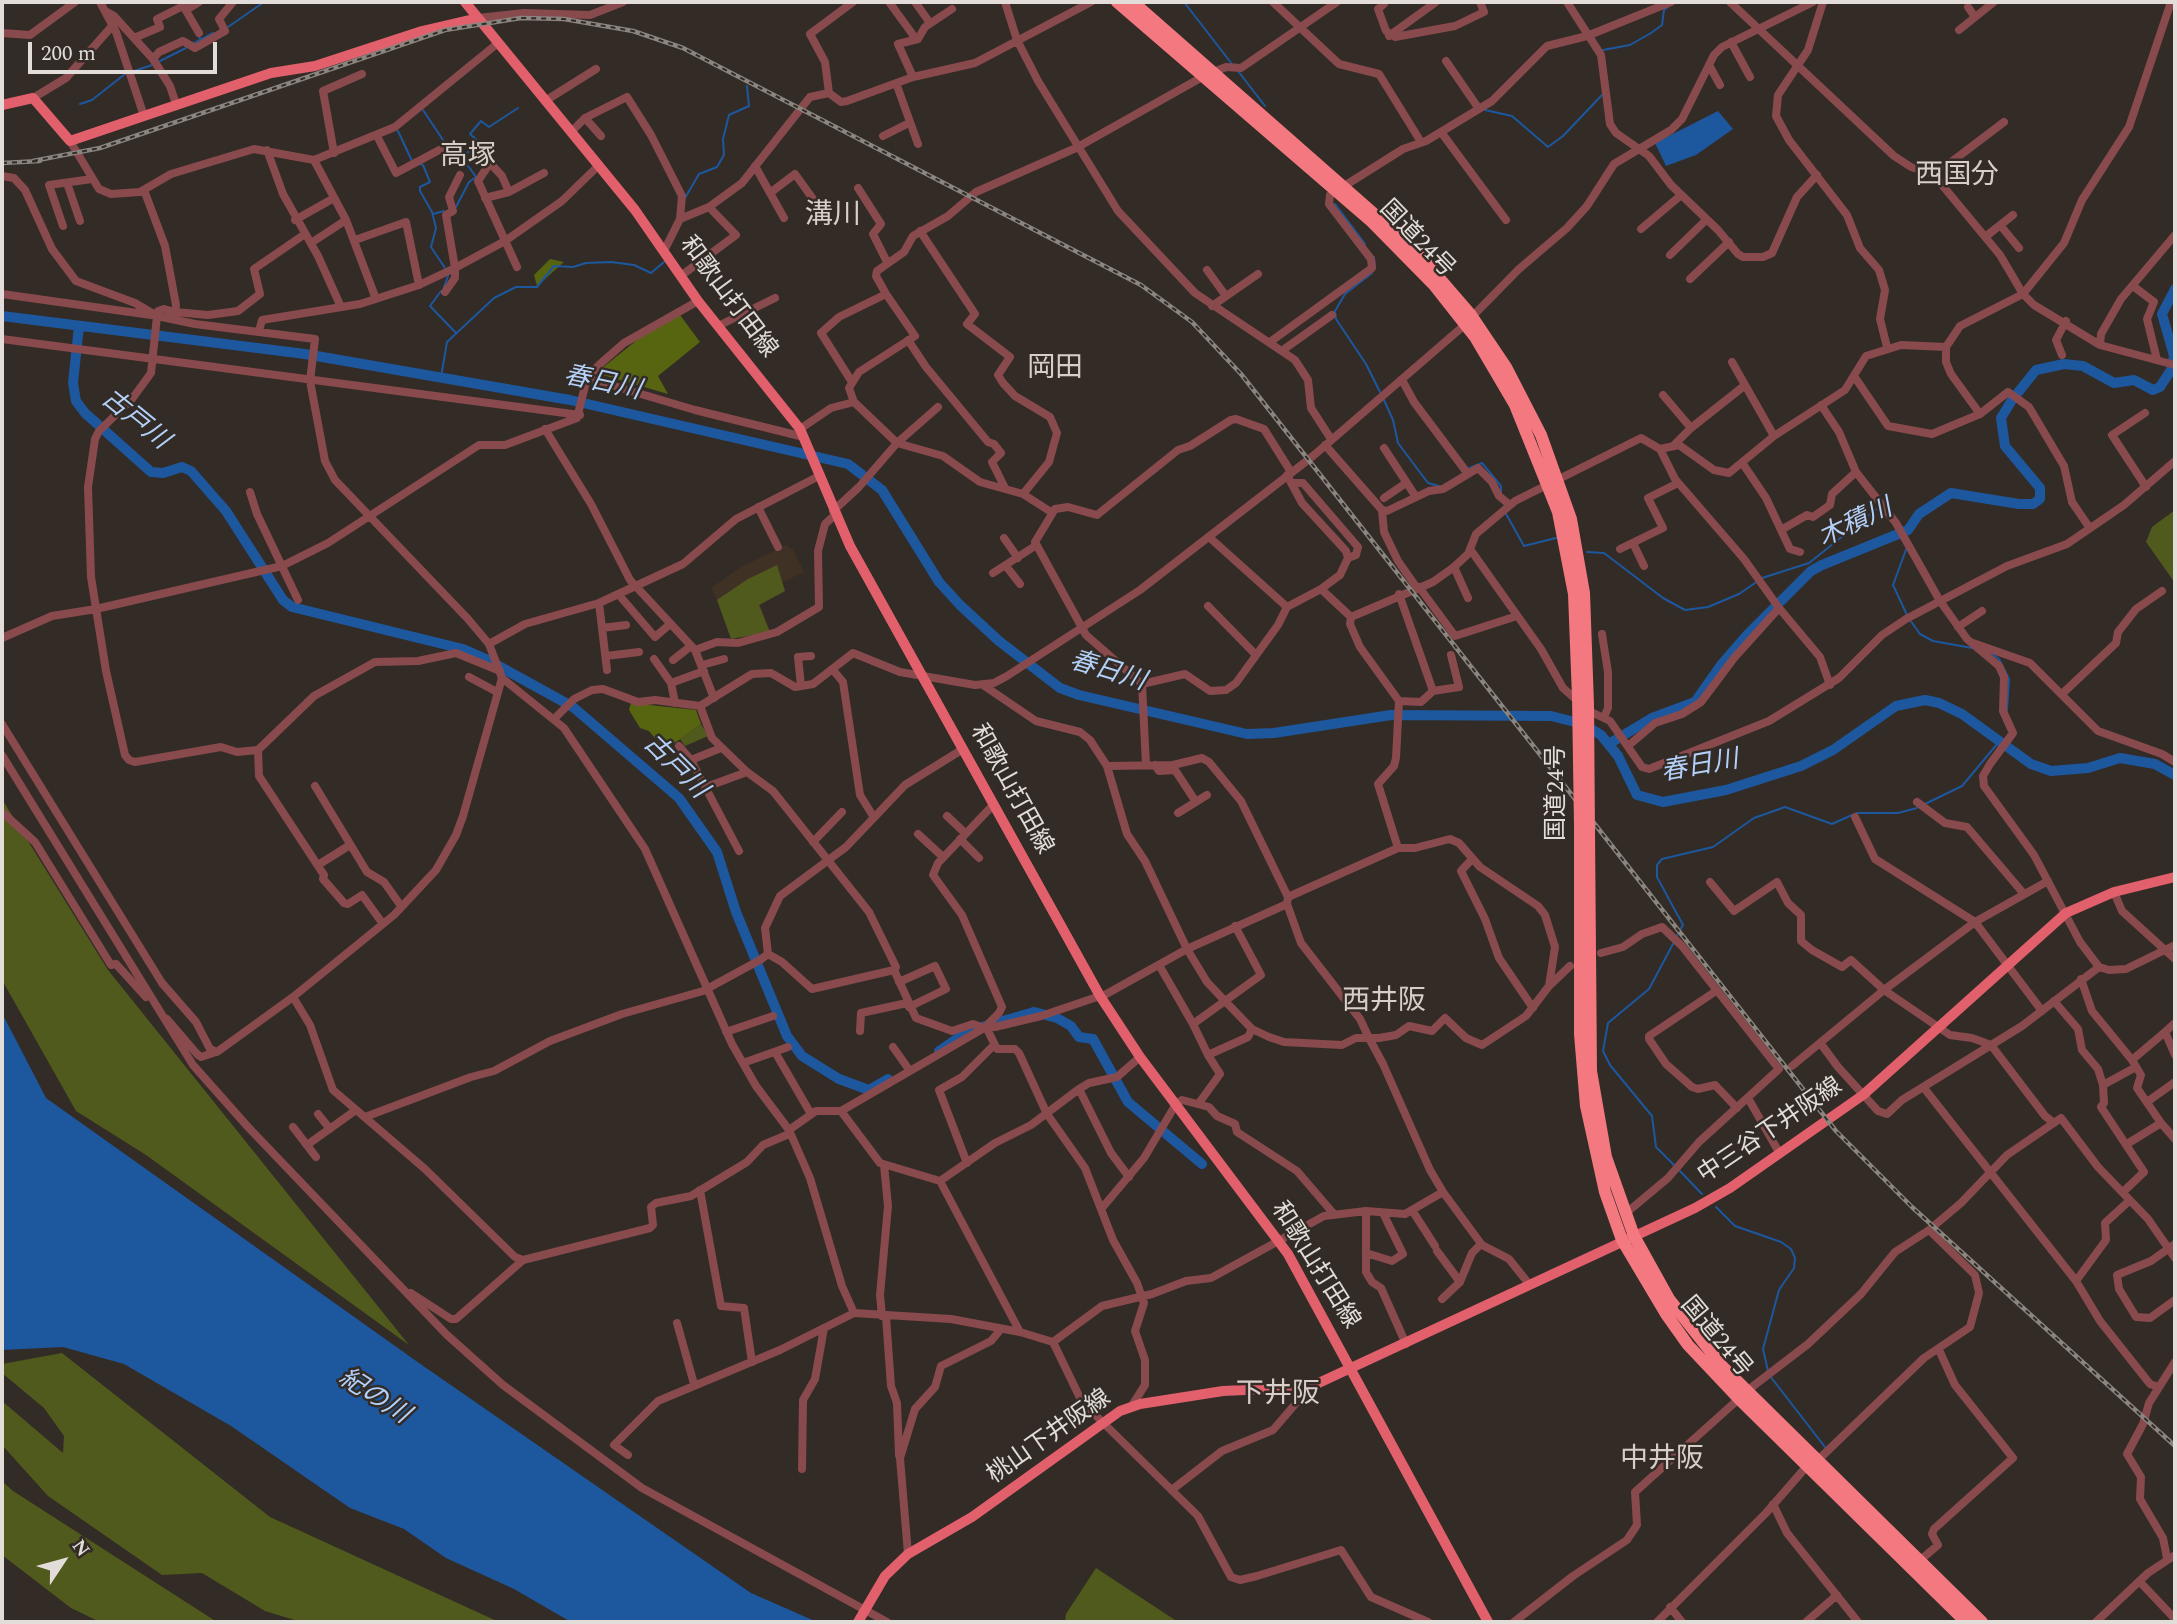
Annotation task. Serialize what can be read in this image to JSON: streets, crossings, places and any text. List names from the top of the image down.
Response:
{
  "streets": {
    "highway": ["国道24号"],
    "main road": ["和歌山打田線", "中三谷下井阪線", "桃山下井阪線"]
  },
  "crossings": [
    ["国道24号", "中三谷下井阪線"],
    ["和歌山打田線", "中三谷下井阪線"],
    ["和歌山打田線", "桃山下井阪線"],
    ["中三谷下井阪線", "桃山下井阪線"]
  ],
  "districts": [
    "高塚",
    "西国分",
    "溝川",
    "岡田",
    "西井阪",
    "下井阪",
    "中井阪"
  ],
  "water": [
    "春日川",
    "古戸川",
    "木積川",
    "紀の川"
  ],
  "scale_bar": "200 m",
  "north": "top right"
}
